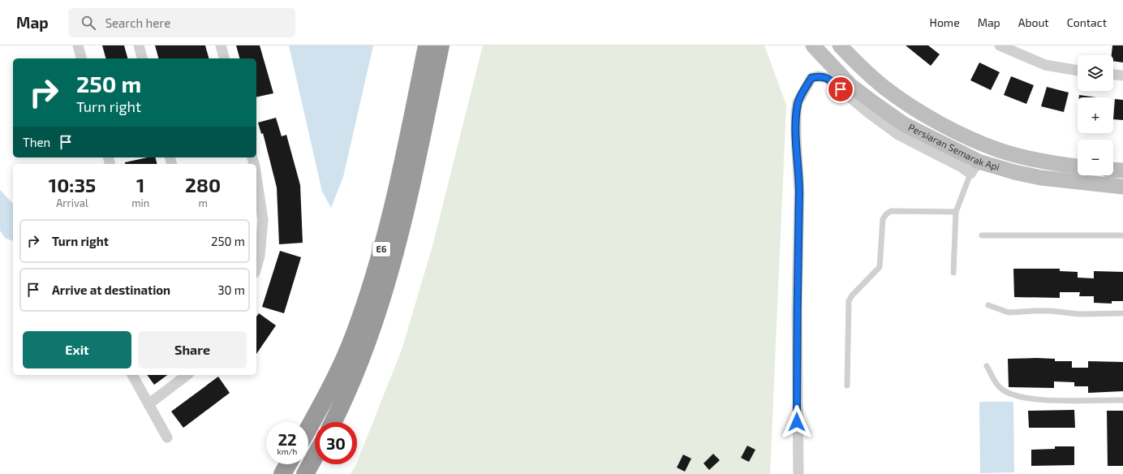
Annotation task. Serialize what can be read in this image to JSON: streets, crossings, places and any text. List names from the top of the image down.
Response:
{
  "streets": {
    "highway": ["E6"],
    "main road": ["Persiaran Semarak Api"]
  },
  "page": {
    "header": "Map",
    "search": "Search here",
    "nav": [
      "Home",
      "Map",
      "About",
      "Contact"
    ],
    "map_buttons": ["+", "−"],
    "turn": ["250 m", "Turn right"],
    "then": "Then",
    "eta": [
      "10:35",
      "Arrival",
      "1",
      "min",
      "280",
      "m"
    ],
    "list": [
      {
        "name": "Turn right",
        "value": "250 m"
      },
      {
        "name": "Arrive at destination",
        "value": "30 m"
      }
    ],
    "buttons": ["Exit", "Share"],
    "speed": "22 km/h",
    "limit": "30"
  }
}
